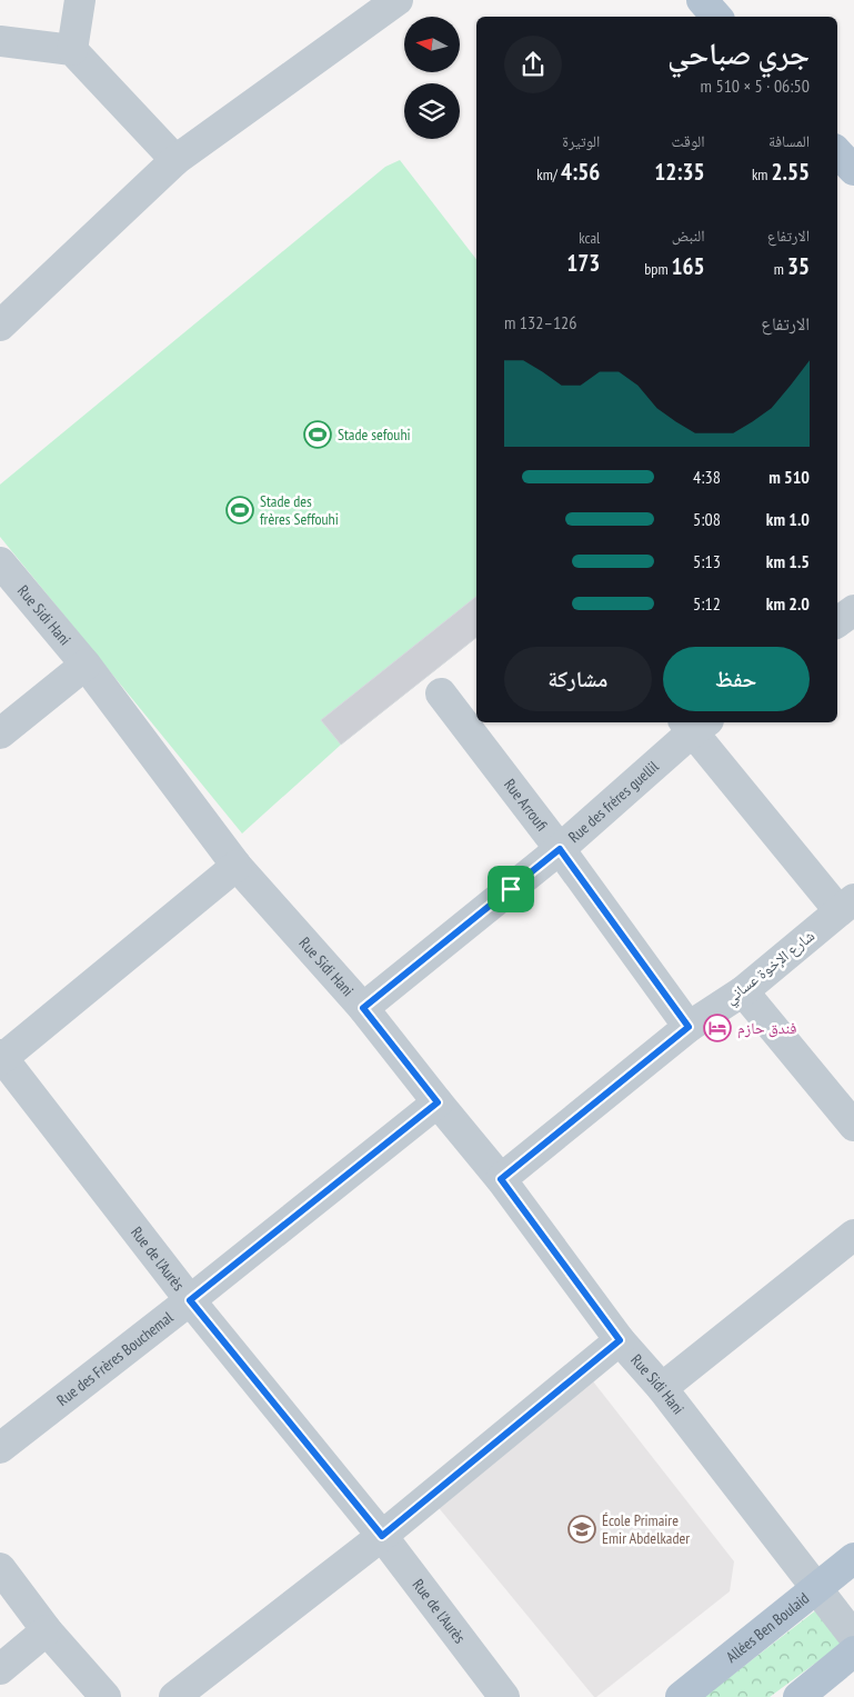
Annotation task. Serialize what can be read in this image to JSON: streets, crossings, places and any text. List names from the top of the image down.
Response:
{
  "streets": {
    "main road": ["Allées Ben Boulaid"],
    "street": [
      "Rue Sidi Hani",
      "Rue des fréres guellil",
      "Rue Arroufi",
      "شارع الإخوة عساني",
      "Rue de l'Aurès",
      "Rue des Frères Bouchemal"
    ]
  },
  "crossings": [
    ["Rue Sidi Hani", "Rue des fréres guellil"],
    ["Rue Sidi Hani", "شارع الإخوة عساني"],
    ["Rue Sidi Hani", "Rue des Frères Bouchemal"],
    ["Rue Sidi Hani", "Allées Ben Boulaid"],
    ["Rue des fréres guellil", "Rue Arroufi"],
    ["Rue Arroufi", "شارع الإخوة عساني"],
    ["Rue de l'Aurès", "Rue des Frères Bouchemal"]
  ],
  "places": {
    "sports": ["Stade sefouhi", "Stade des frères Seffouhi"],
    "hotel": ["فندق حازم"],
    "school or university": ["École Primaire Emir Abdelkader"]
  },
  "north": "left",
  "page": {
    "heading": ["جري صباحي", "06:50 · 5 × 510 m"],
    "stats": [
      ["المسافة", "2.55 km"],
      ["الوقت", "12:35"],
      ["الوتيرة", "4:56 /km"],
      ["الارتفاع", "35 m"],
      ["النبض", "165 bpm"],
      ["kcal", "173"]
    ],
    "chart": ["الارتفاع", "126–132 m"],
    "list": [
      {
        "name": "510 m",
        "note": "4:38"
      },
      {
        "name": "1.0 km",
        "note": "5:08"
      },
      {
        "name": "1.5 km",
        "note": "5:13"
      },
      {
        "name": "2.0 km",
        "note": "5:12"
      }
    ],
    "buttons": ["حفظ", "مشاركة"]
  }
}
